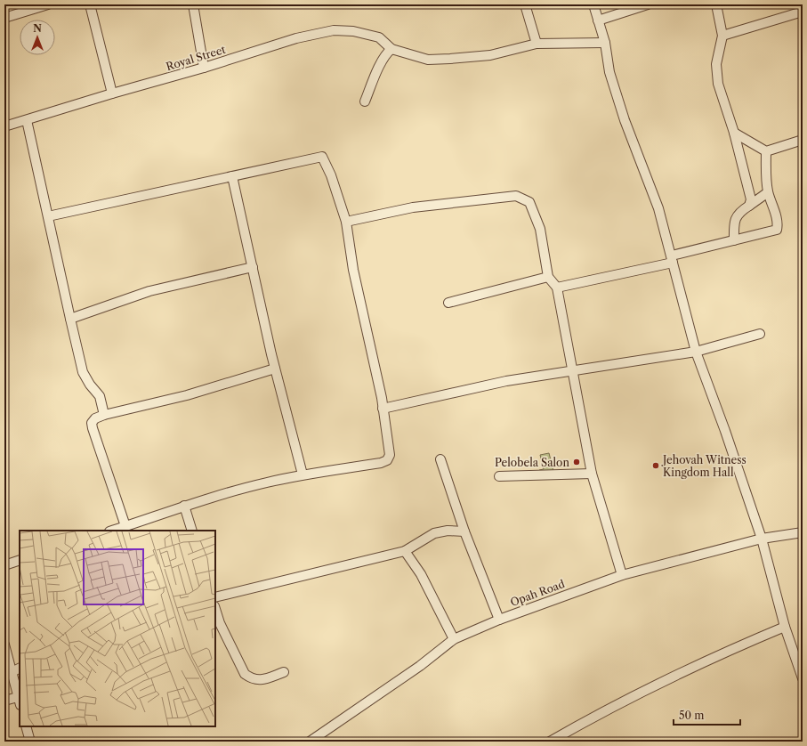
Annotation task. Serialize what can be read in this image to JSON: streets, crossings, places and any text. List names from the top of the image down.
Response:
{
  "streets": {
    "street": ["Royal Street", "Opah Road"]
  },
  "places": ["Pelobela Salon", "Jehovah Witness Kingdom Hall"],
  "scale_bar": "50 m",
  "north": "top"
}
